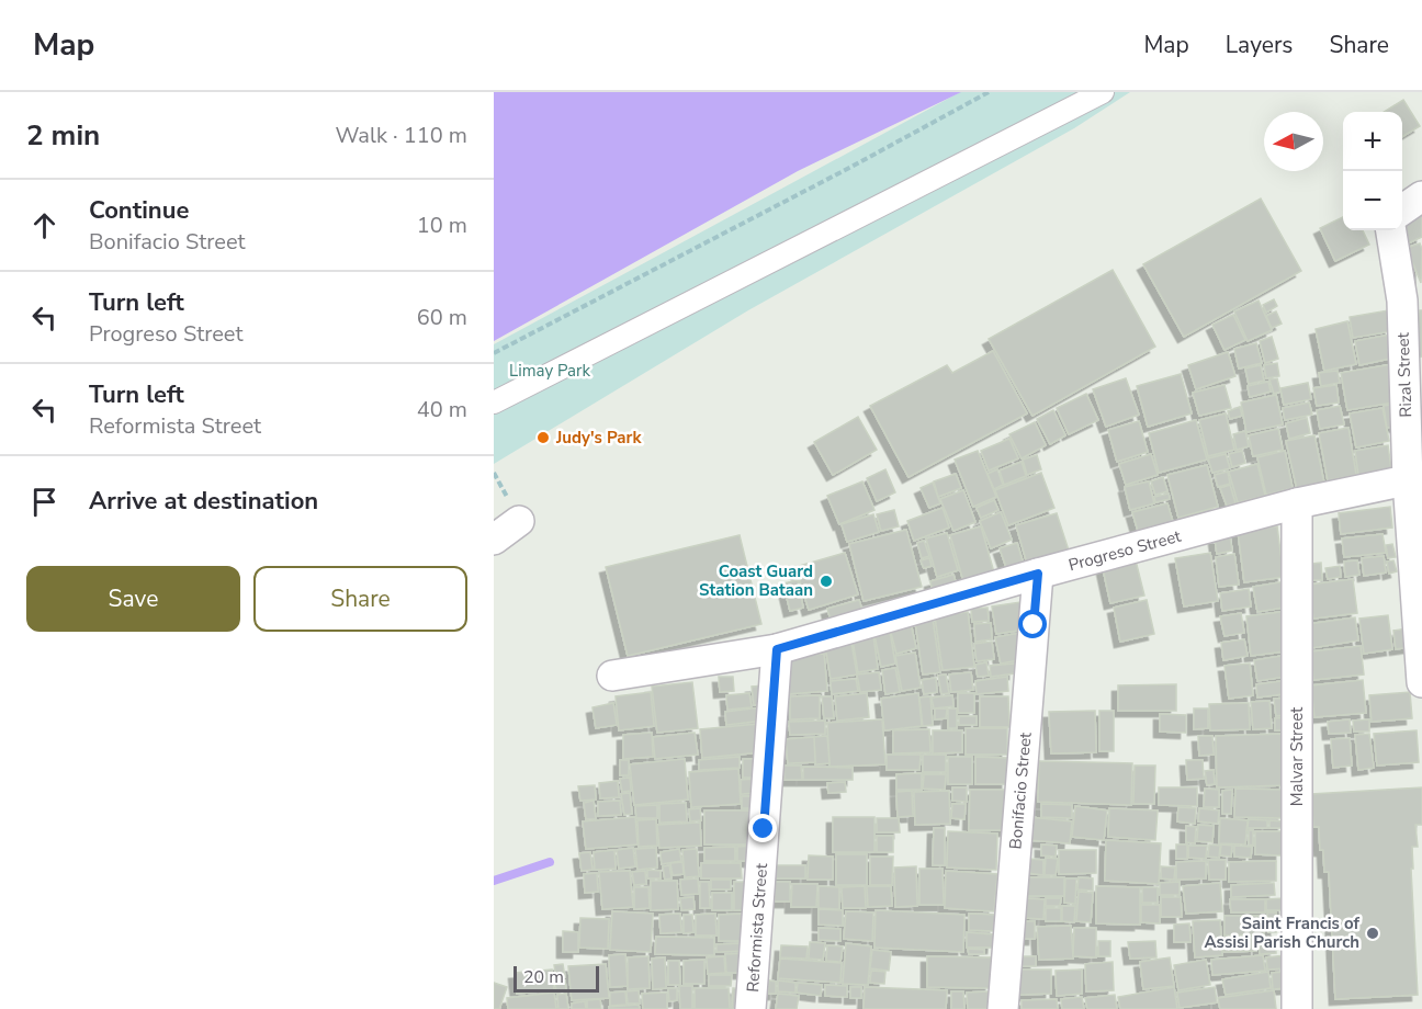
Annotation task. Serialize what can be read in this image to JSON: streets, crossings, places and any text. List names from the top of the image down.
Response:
{
  "streets": {
    "street": [
      "Rizal Street",
      "Progreso Street",
      "Malvar Street",
      "Bonifacio Street",
      "Reformista Street"
    ]
  },
  "crossings": [
    ["Rizal Street", "Progreso Street"],
    ["Progreso Street", "Malvar Street"],
    ["Progreso Street", "Bonifacio Street"],
    ["Progreso Street", "Reformista Street"]
  ],
  "parks": ["Limay Park"],
  "places": ["Judy's Park", "Coast Guard Station Bataan", "Saint Francis of Assisi Parish Church"],
  "scale_bar": "20 m",
  "north": "left",
  "page": {
    "header": "Map",
    "nav": ["Map", "Layers", "Share"],
    "heading": ["2 min", "Walk · 110 m"],
    "map_buttons": ["+", "−"],
    "list": [
      ["Continue", "Bonifacio Street", "10 m"],
      ["Turn left", "Progreso Street", "60 m"],
      ["Turn left", "Reformista Street", "40 m"],
      "Arrive at destination"
    ],
    "buttons": ["Save", "Share"],
    "scale": "20 m"
  }
}
